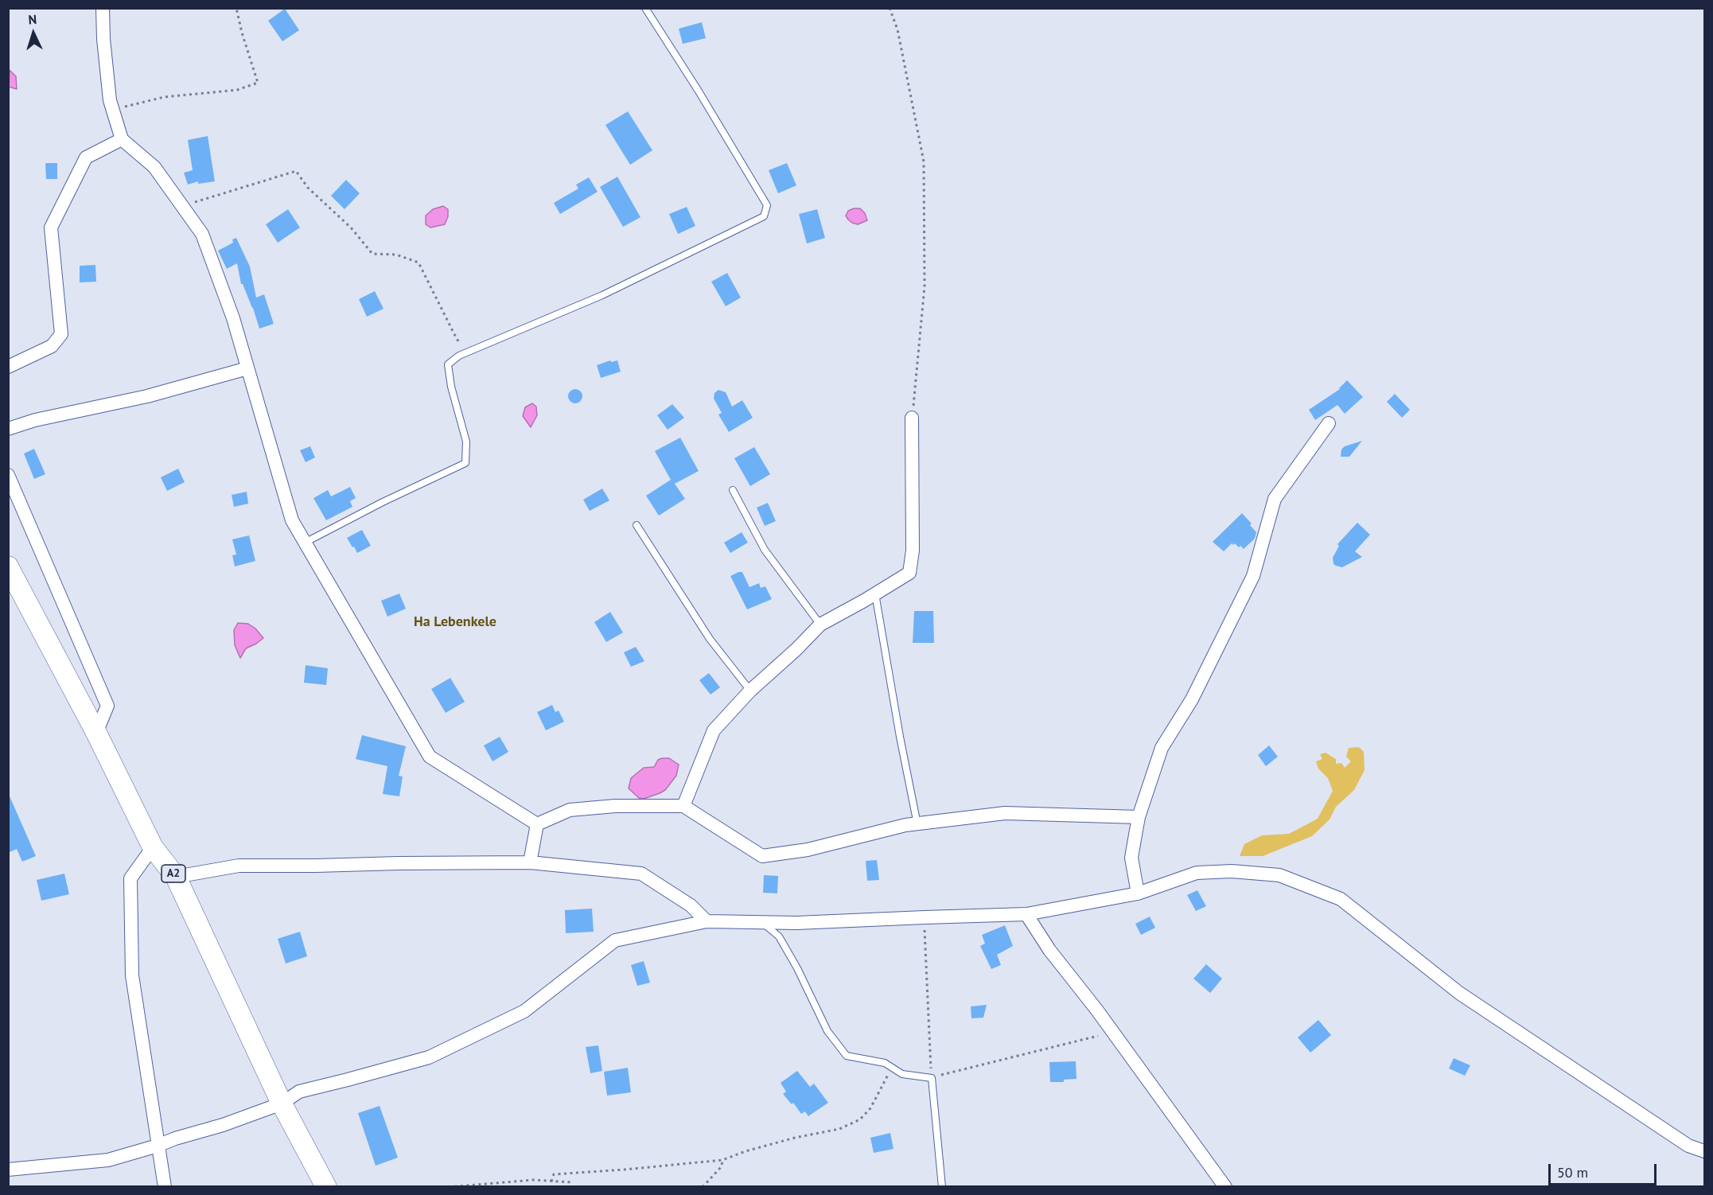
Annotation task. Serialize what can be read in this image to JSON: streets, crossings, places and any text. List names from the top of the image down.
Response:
{
  "streets": {
    "main road": ["A2"]
  },
  "districts": ["Ha Lebenkele"],
  "scale_bar": "50 m",
  "north": "top"
}
